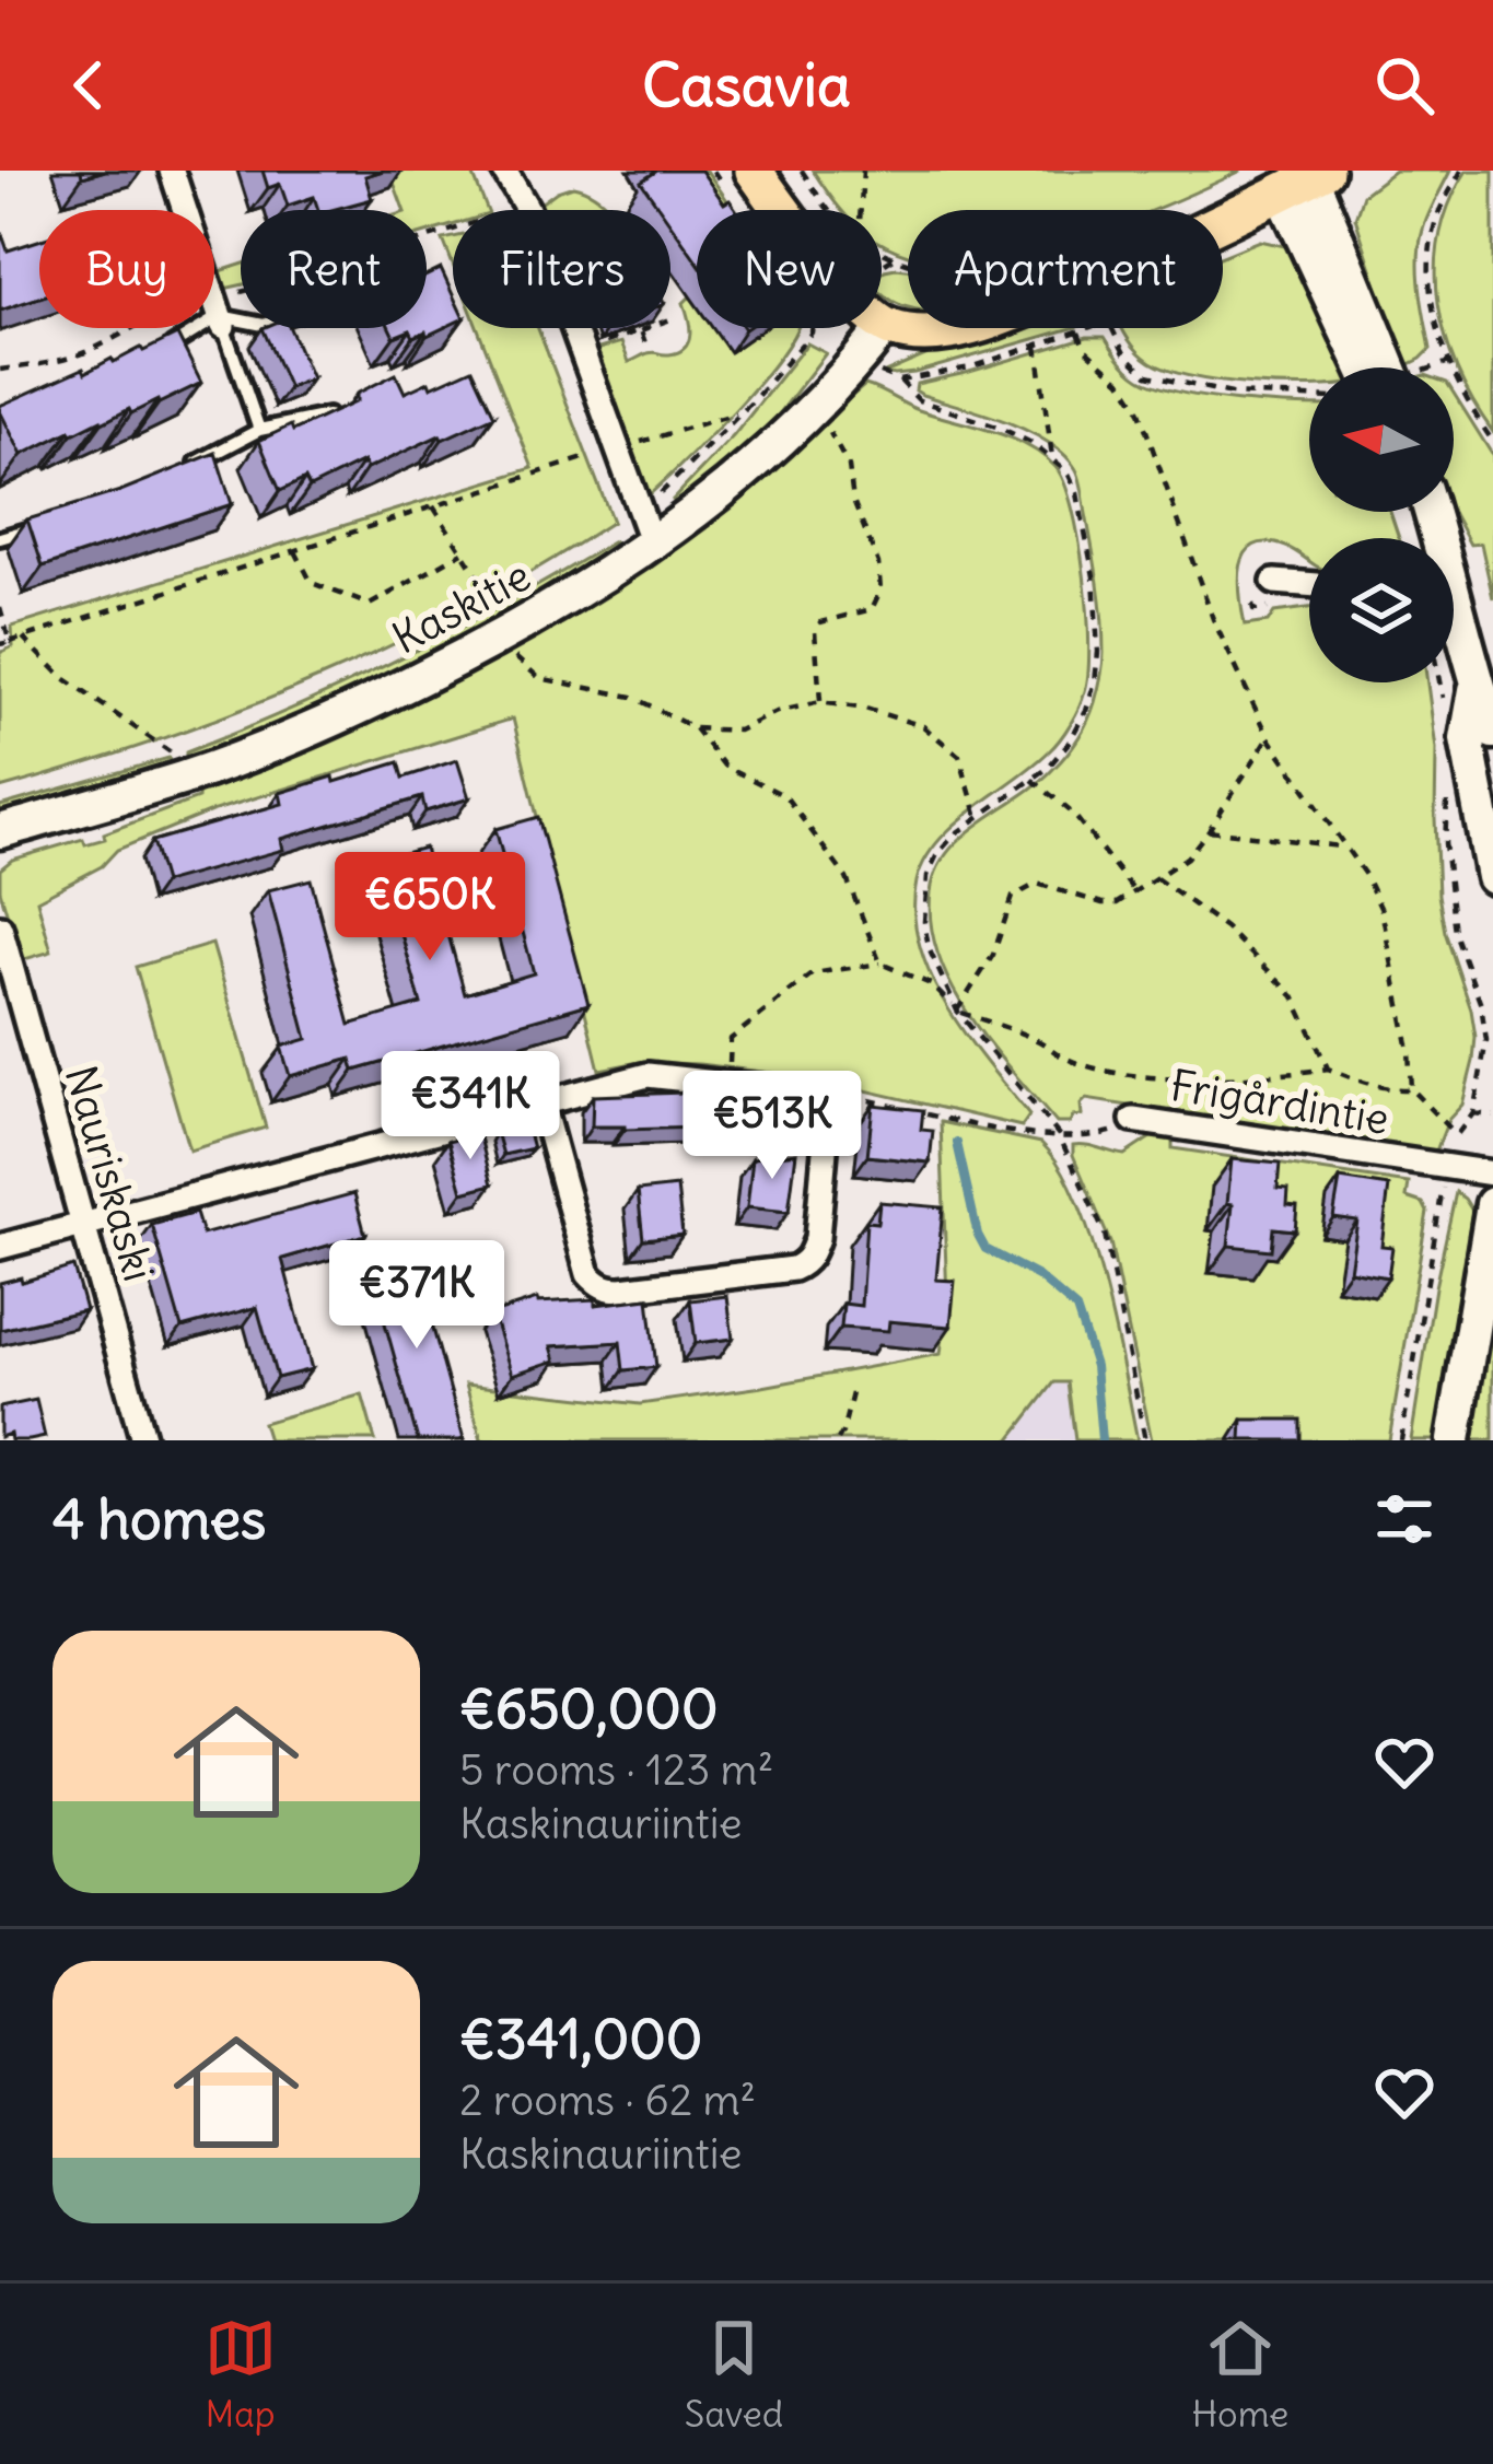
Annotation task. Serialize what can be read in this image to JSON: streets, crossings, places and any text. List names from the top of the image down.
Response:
{
  "streets": {
    "street": ["Kaskitie", "Frigårdintie", "Nauriskaski"]
  },
  "north": "left",
  "page": {
    "header": "Casavia",
    "chip": [
      "Buy",
      "Rent",
      "Filters",
      "New",
      "Apartment"
    ],
    "price": [
      "€650K",
      "€341K",
      "€513K",
      "€371K"
    ],
    "heading": "4 homes",
    "list": [
      {
        "name": "€650,000",
        "note": "5 rooms · 123 m² · Kaskinauriintie"
      },
      {
        "name": "€341,000",
        "note": "2 rooms · 62 m² · Kaskinauriintie"
      }
    ],
    "tabs": ["Map", "Saved", "Home"]
  }
}
